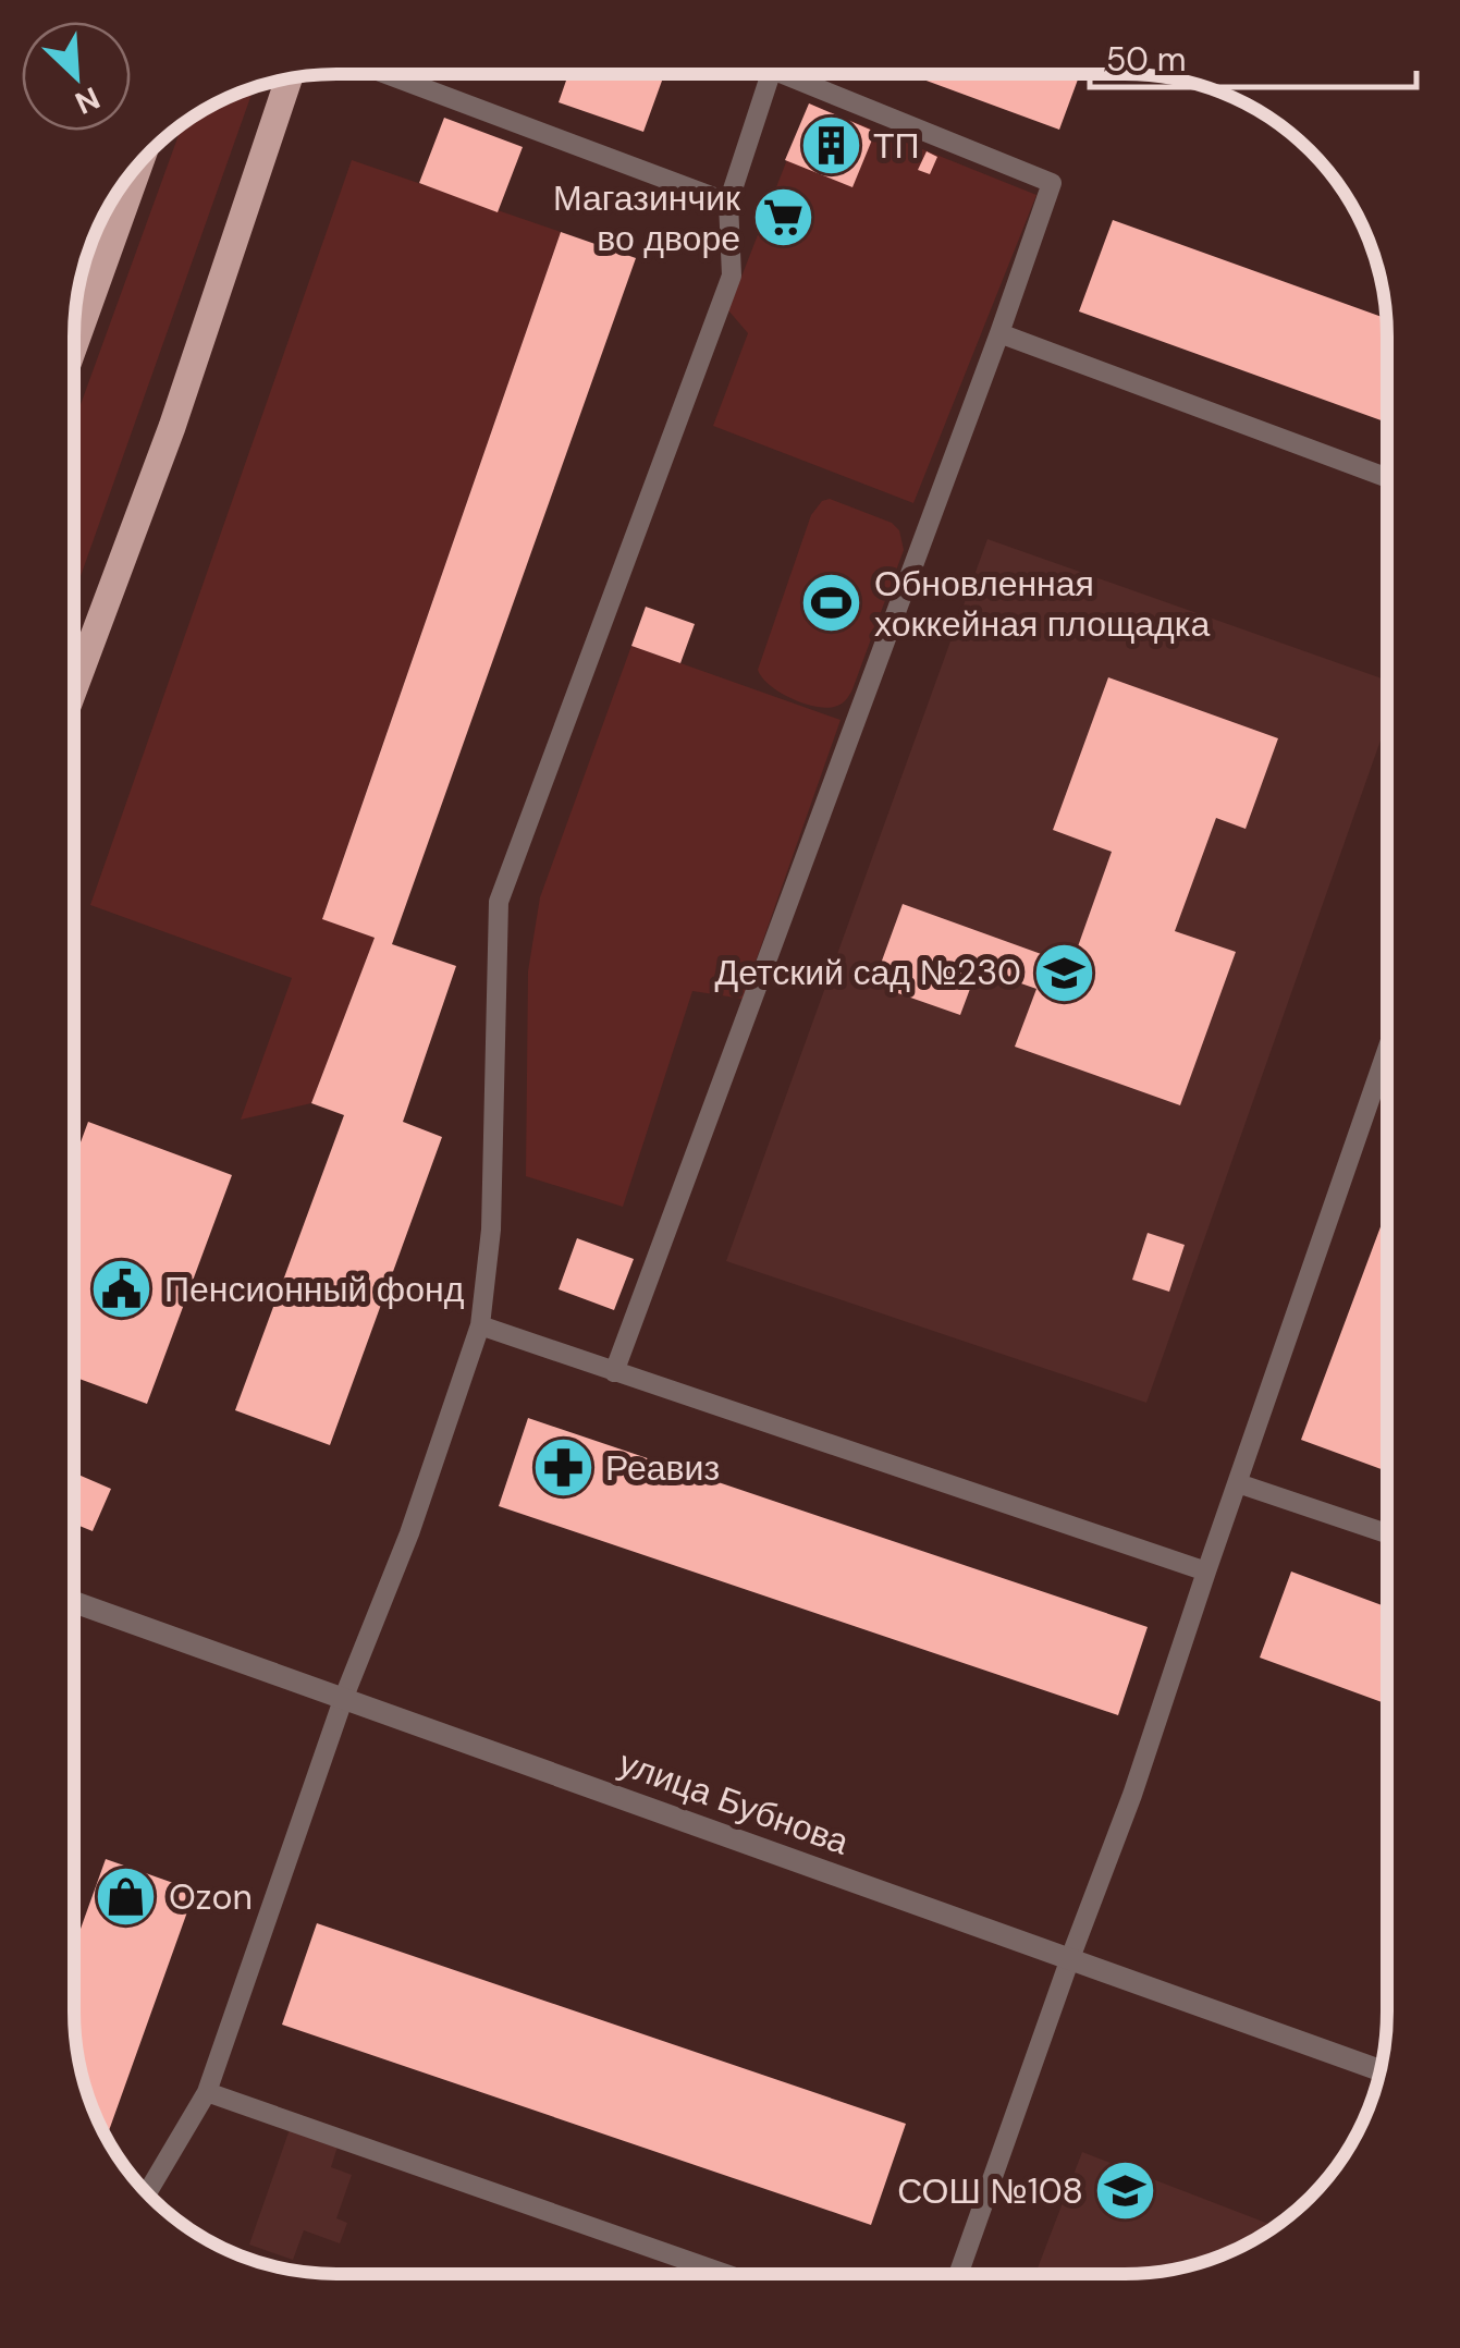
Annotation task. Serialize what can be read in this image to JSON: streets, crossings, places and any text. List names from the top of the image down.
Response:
{
  "streets": {
    "street": ["улица Бубнова"]
  },
  "places": {
    "building": ["ТП"],
    "supermarket": ["Магазинчик во дворе"],
    "sports": ["Обновленная хоккейная площадка"],
    "school or university": ["Детский сад №230", "СОШ №108"],
    "public building": ["Пенсионный фонд"],
    "pharmacy": ["Реавиз"],
    "shop": ["Ozon"]
  },
  "scale_bar": "50 m",
  "north": "bottom right"
}
